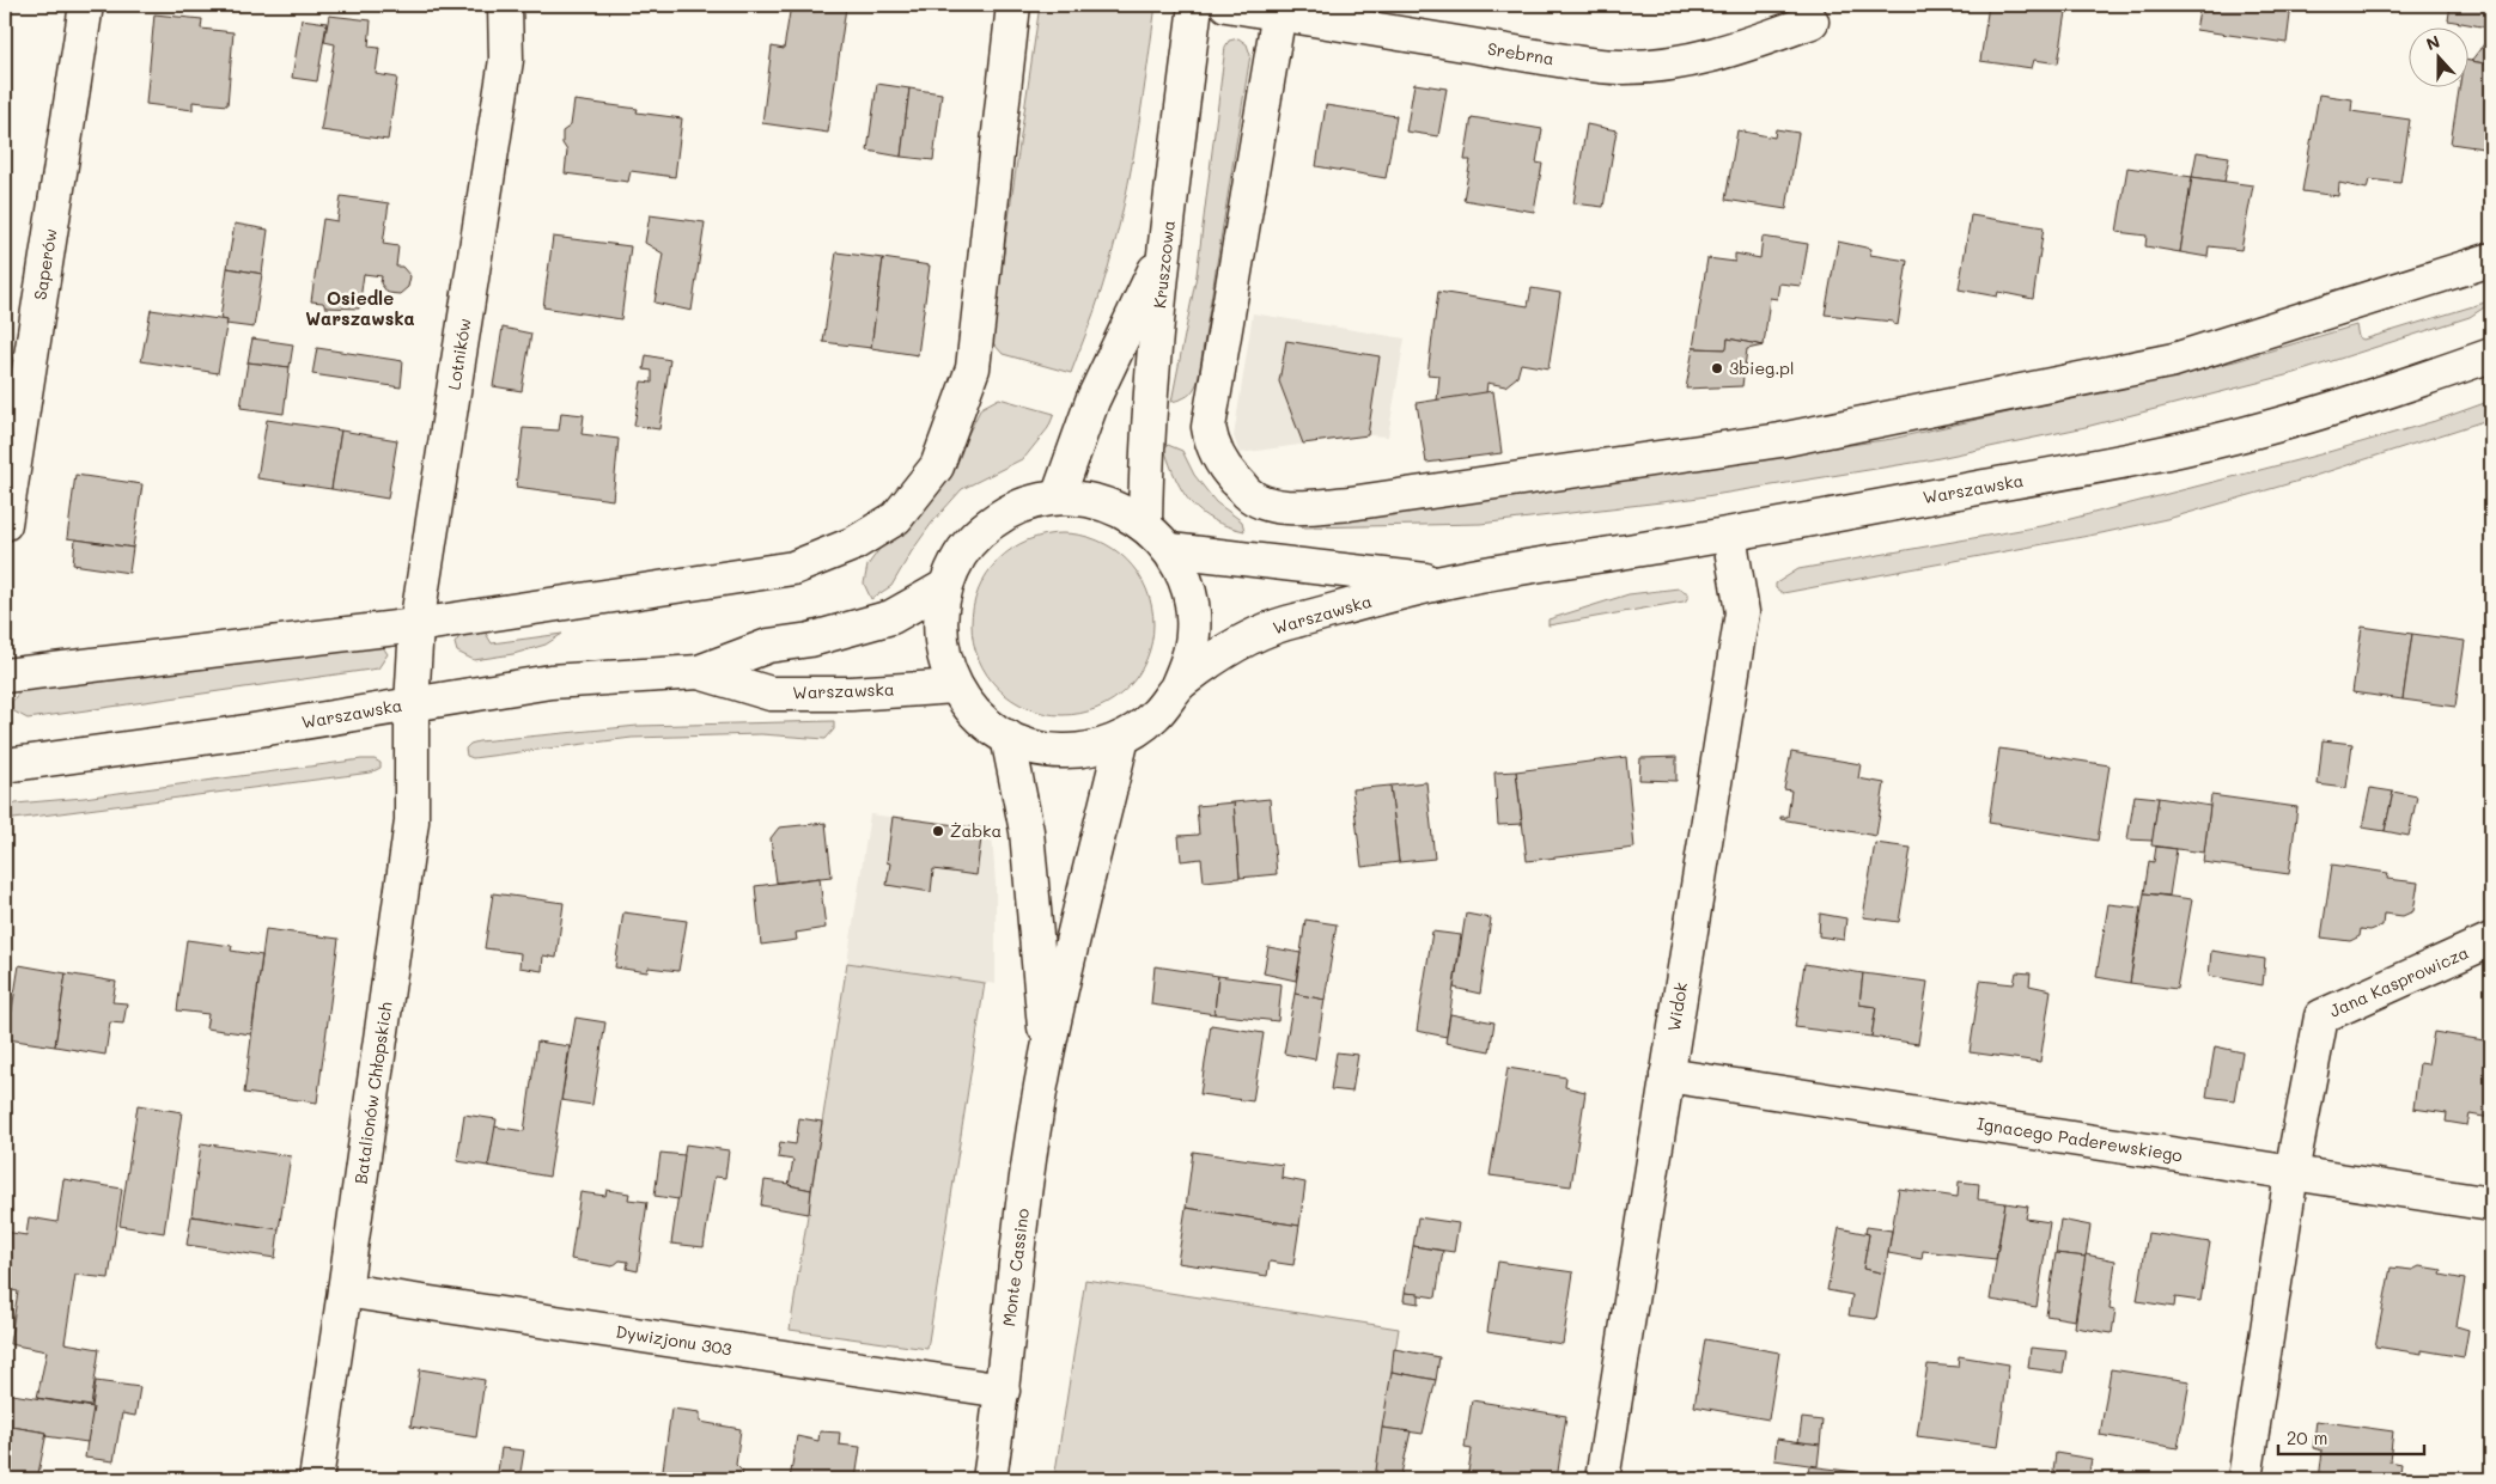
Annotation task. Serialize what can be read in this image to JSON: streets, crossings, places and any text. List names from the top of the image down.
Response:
{
  "streets": {
    "street": [
      "Srebrna",
      "Saperów",
      "Kruszcowa",
      "Lotników",
      "Warszawska",
      "Jana Kasprowicza",
      "Widok",
      "Batalionów Chłopskich",
      "Ignacego Paderewskiego",
      "Monte Cassino",
      "Dywizjonu 303"
    ]
  },
  "crossings": [
    ["Lotników", "Warszawska"],
    ["Lotników", "Batalionów Chłopskich"],
    ["Warszawska", "Widok"],
    ["Warszawska", "Batalionów Chłopskich"],
    ["Jana Kasprowicza", "Ignacego Paderewskiego"],
    ["Widok", "Ignacego Paderewskiego"],
    ["Batalionów Chłopskich", "Dywizjonu 303"],
    ["Monte Cassino", "Dywizjonu 303"]
  ],
  "districts": ["Osiedle Warszawska"],
  "places": ["3bieg.pl", "Żabka"],
  "scale_bar": "20 m",
  "north": "top"
}
